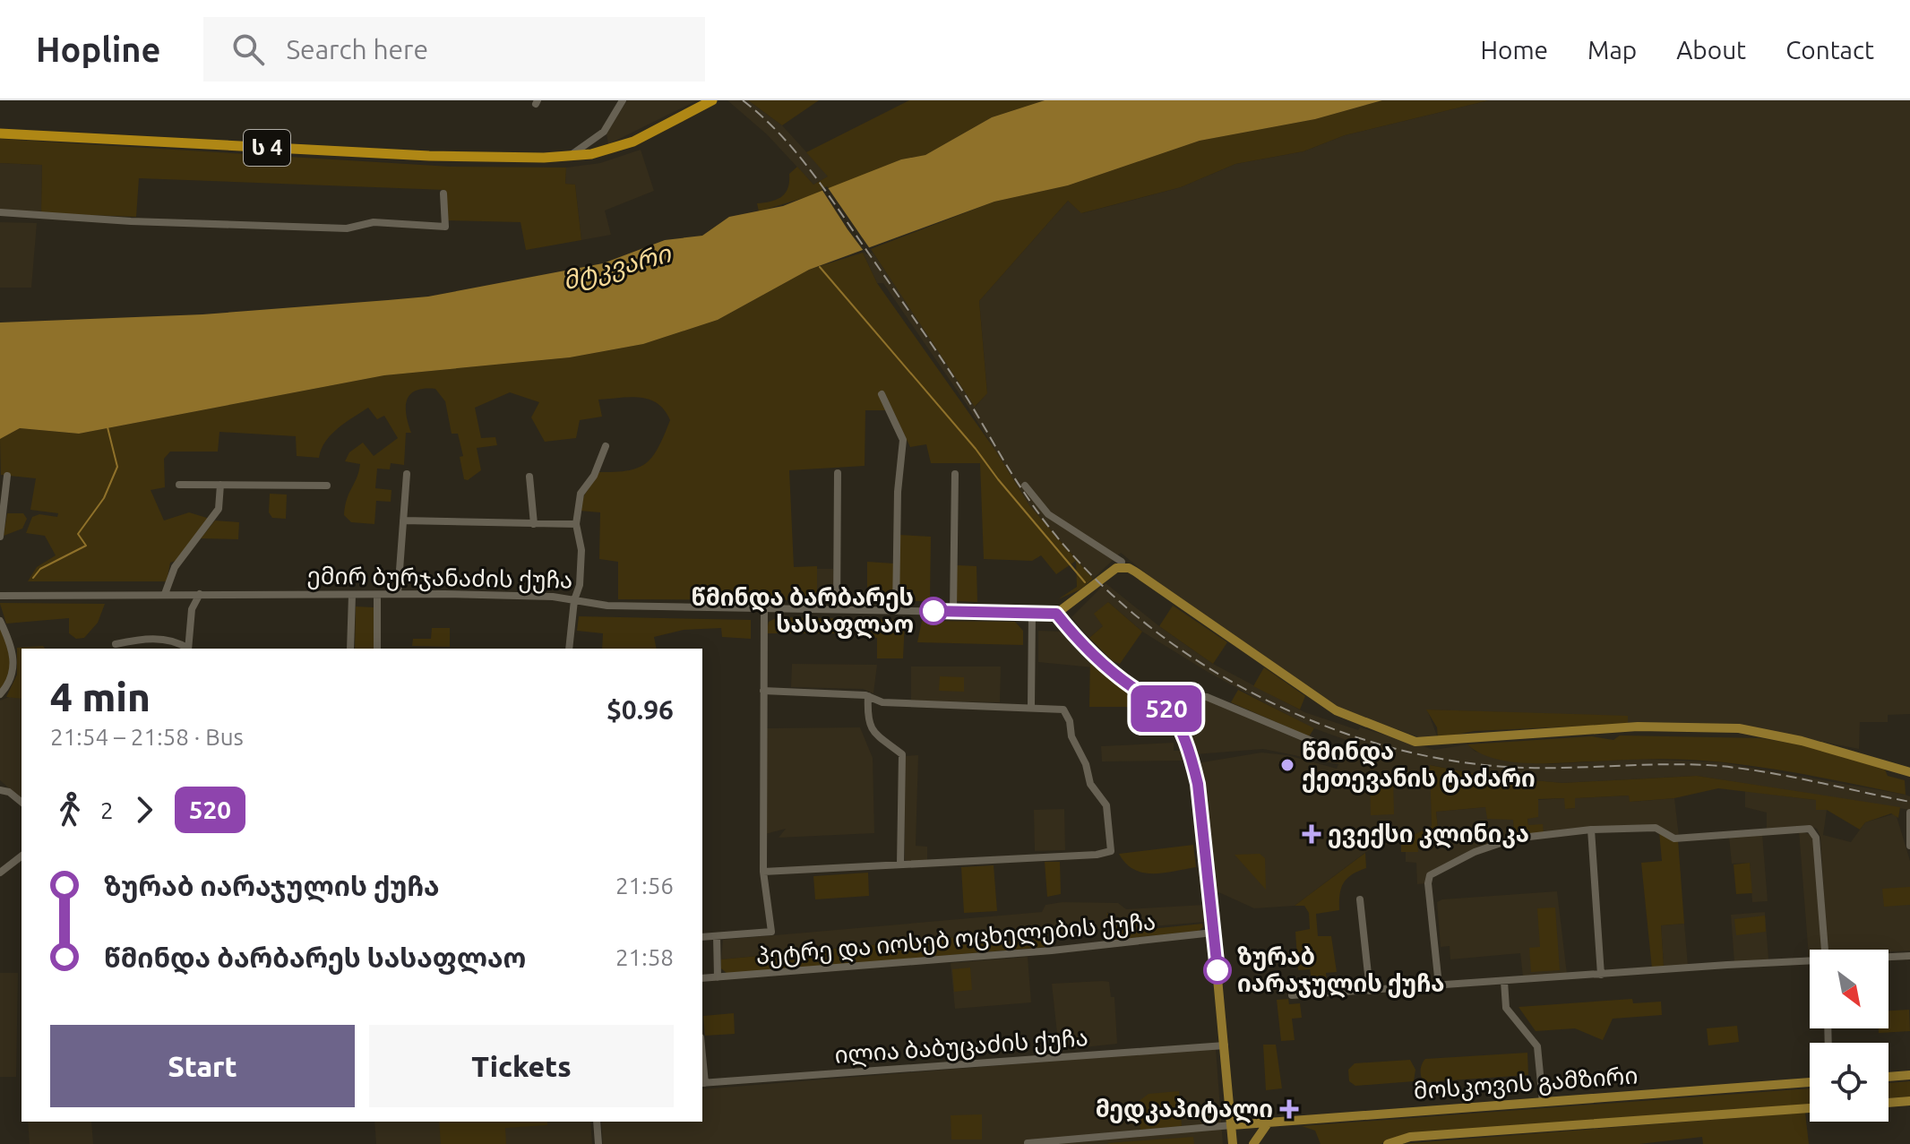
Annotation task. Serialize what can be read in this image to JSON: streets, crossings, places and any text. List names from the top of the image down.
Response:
{
  "streets": {
    "highway": ["ს 4"],
    "main road": ["მოსკოვის გამზირი"],
    "street": ["ემირ ბურჯანაძის ქუჩა", "პეტრე და იოსებ ოცხელების ქუჩა", "ილია ბაბუცაძის ქუჩა"]
  },
  "water": ["მტკვარი"],
  "places": {
    "other": ["წმინდა ბარბარეს სასაფლაო", "წმინდა ქეთევანის ტაძარი", "ზურაბ იარაჯულის ქუჩა"],
    "health": ["ევექსი კლინიკა", "მედკაპიტალი"]
  },
  "lines": ["bus line 520"],
  "north": "bottom right",
  "page": {
    "header": "Hopline",
    "search": "Search here",
    "nav": [
      "Home",
      "Map",
      "About",
      "Contact"
    ],
    "on_map": "520",
    "heading": ["4 min", "21:54 – 21:58 · Bus", "$0.96"],
    "legs": ["2", "520"],
    "list": [
      {
        "name": "ზურაბ იარაჯულის ქუჩა",
        "value": "21:56"
      },
      {
        "name": "წმინდა ბარბარეს სასაფლაო",
        "value": "21:58"
      }
    ],
    "buttons": ["Start", "Tickets"]
  }
}
